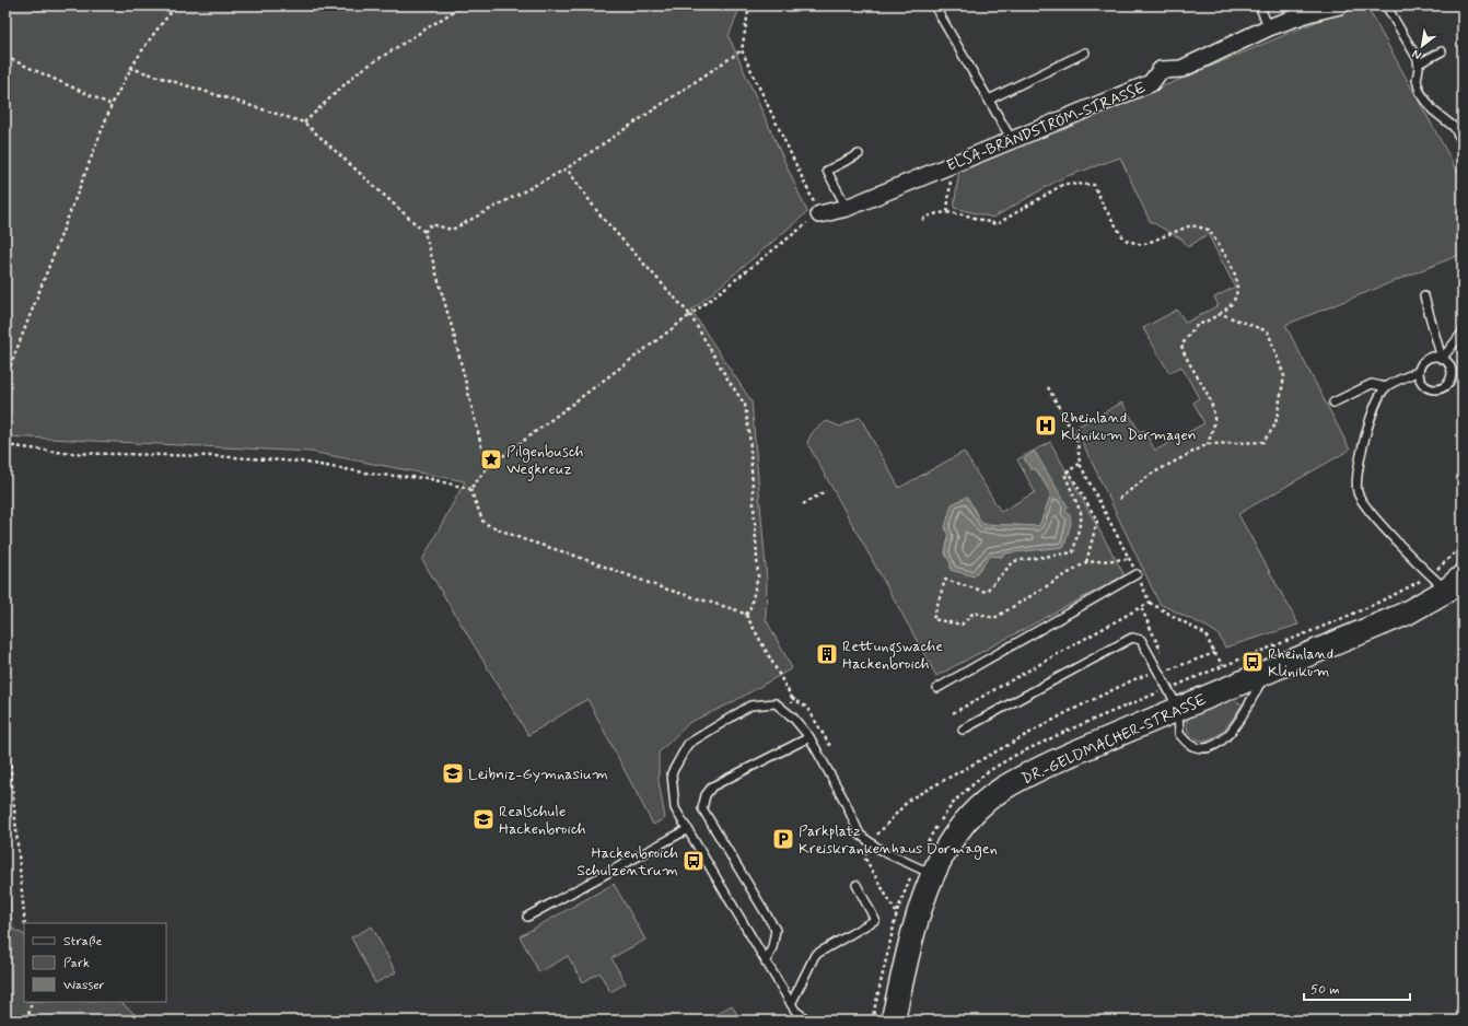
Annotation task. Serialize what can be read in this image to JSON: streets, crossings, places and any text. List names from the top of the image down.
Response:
{
  "streets": {
    "street": ["ELSA-BRÄNDSTRÖM-STRASSE", "DR.-GELDMACHER-STRASSE"]
  },
  "places": {
    "hospital": ["Rheinland Klinikum Dormagen"],
    "place": ["Pilgenbusch Wegkreuz"],
    "building": ["Rettungswache Hackenbroich"],
    "bus stop": ["Rheinland Klinikum", "Hackenbroich Schulzentrum"],
    "school or university": ["Leibniz-Gymnasium", "Realschule Hackenbroich"],
    "parking": ["Parkplatz Kreiskrankenhaus Dormagen"]
  },
  "legend": ["Straße", "Park", "Wasser"],
  "scale_bar": "50 m",
  "north": "bottom left"
}
